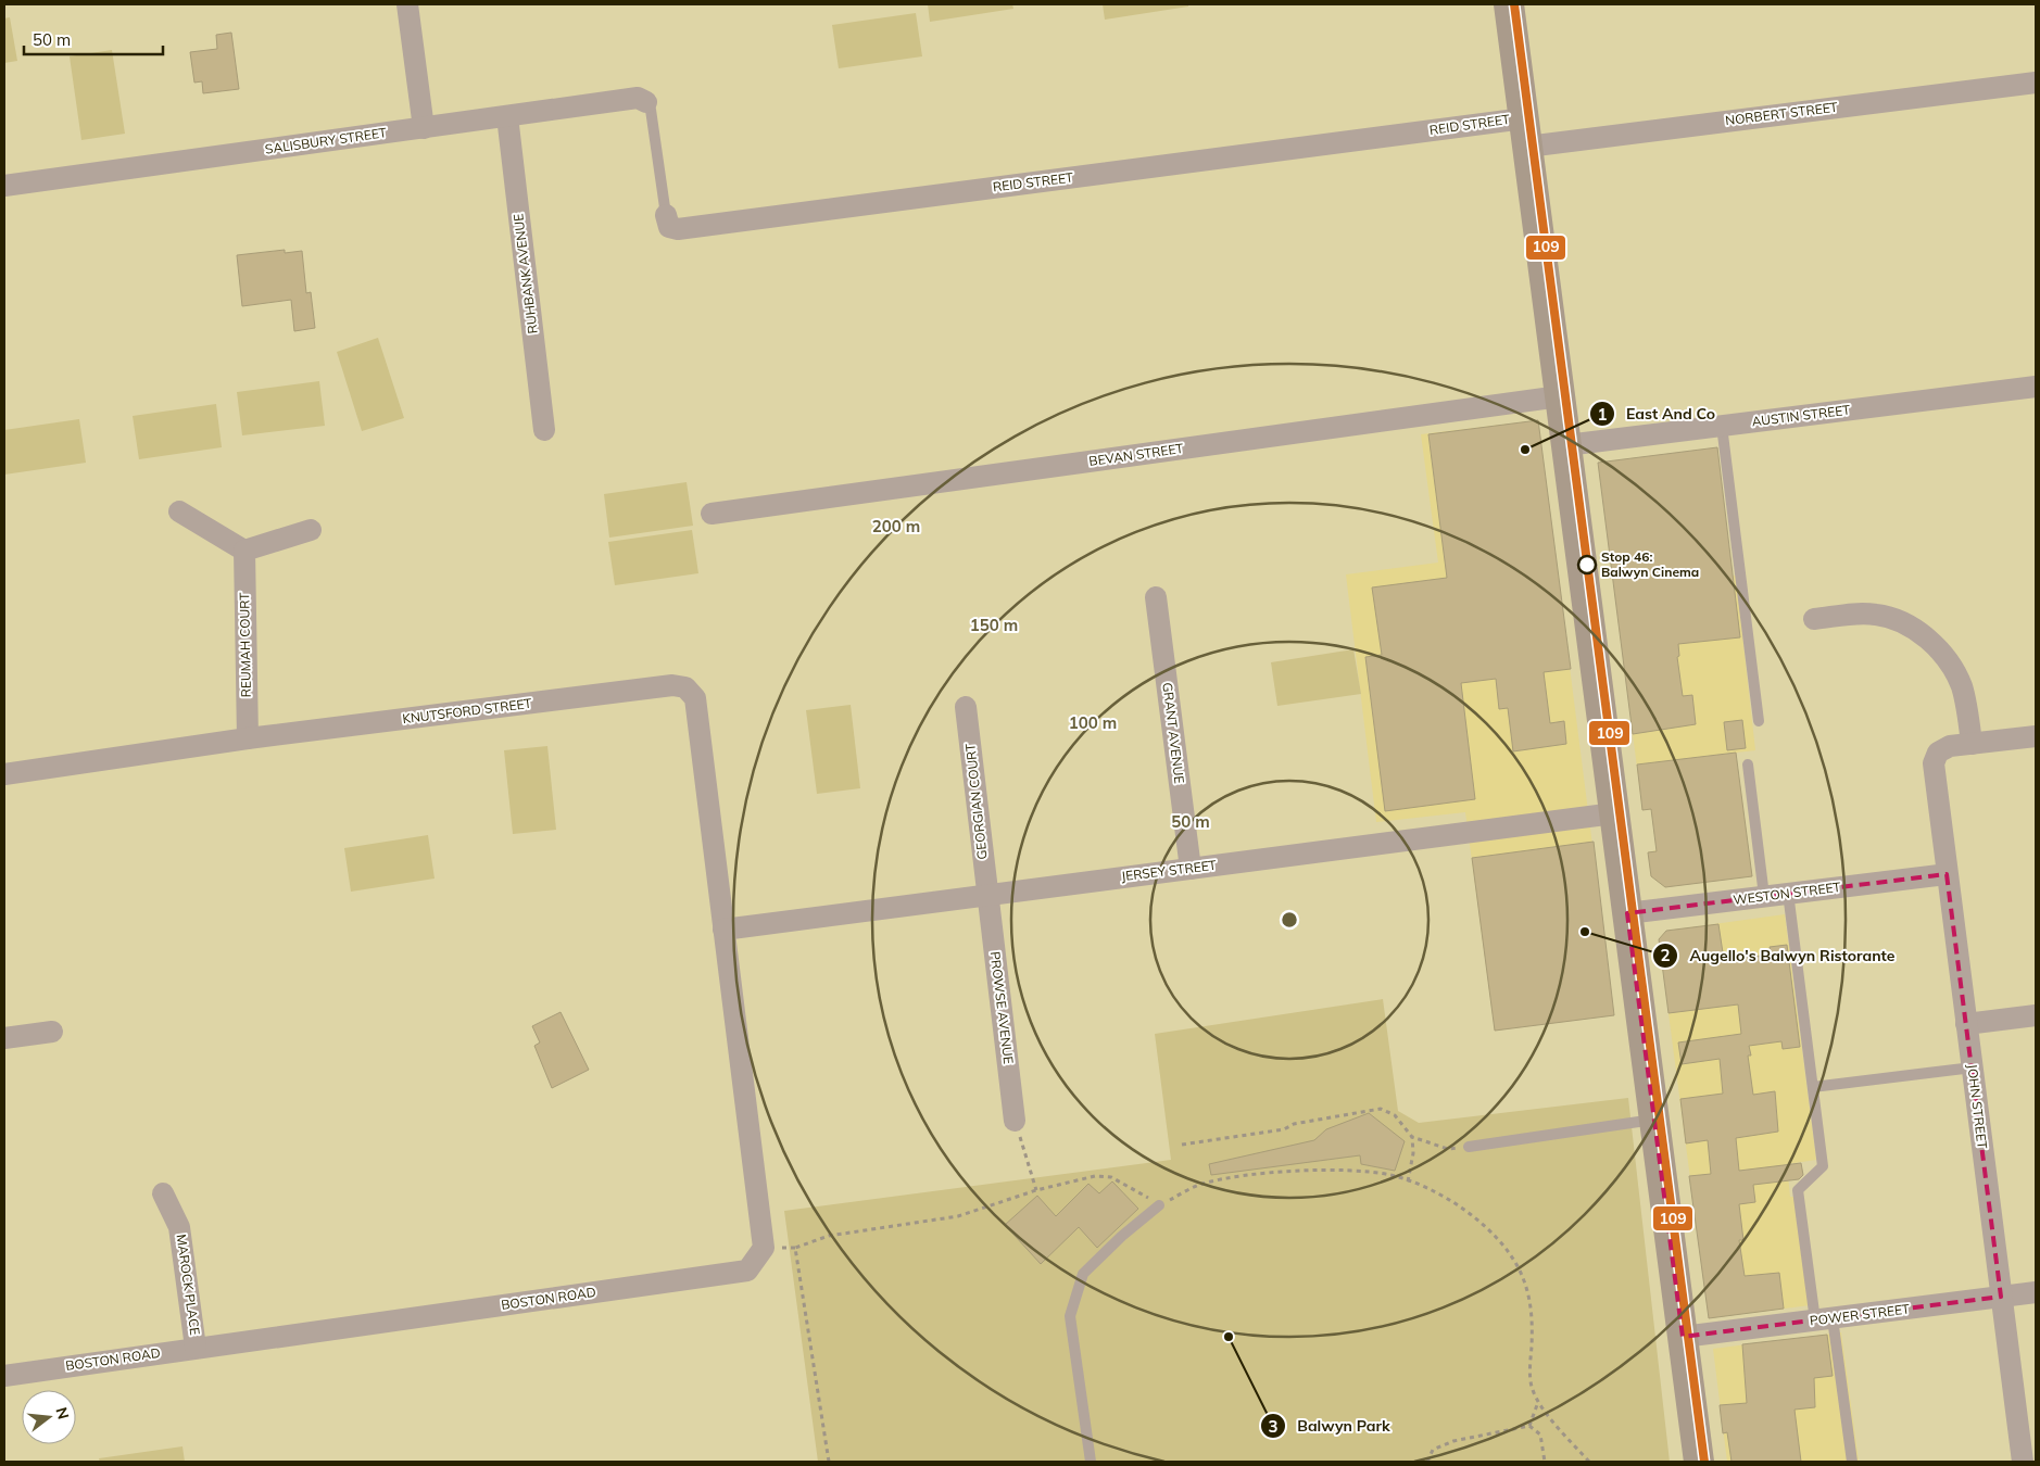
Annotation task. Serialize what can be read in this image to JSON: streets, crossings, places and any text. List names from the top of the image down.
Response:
{
  "streets": {
    "street": [
      "NORBERT STREET",
      "REID STREET",
      "SALISBURY STREET",
      "RUHBANK AVENUE",
      "AUSTIN STREET",
      "BEVAN STREET",
      "REUMAH COURT",
      "KNUTSFORD STREET",
      "GRANT AVENUE",
      "GEORGIAN COURT",
      "JERSEY STREET",
      "WESTON STREET",
      "PROWSE AVENUE",
      "JOHN STREET",
      "MAROCK PLACE",
      "BOSTON ROAD",
      "POWER STREET"
    ]
  },
  "crossings": [
    ["NORBERT STREET", "REID STREET"],
    ["REID STREET", "SALISBURY STREET"],
    ["SALISBURY STREET", "RUHBANK AVENUE"],
    ["REUMAH COURT", "KNUTSFORD STREET"],
    ["KNUTSFORD STREET", "JERSEY STREET"],
    ["KNUTSFORD STREET", "BOSTON ROAD"],
    ["GRANT AVENUE", "JERSEY STREET"],
    ["GEORGIAN COURT", "JERSEY STREET"],
    ["GEORGIAN COURT", "PROWSE AVENUE"],
    ["JERSEY STREET", "PROWSE AVENUE"],
    ["JERSEY STREET", "BOSTON ROAD"],
    ["WESTON STREET", "JOHN STREET"],
    ["JOHN STREET", "POWER STREET"],
    ["MAROCK PLACE", "BOSTON ROAD"]
  ],
  "places": [
    "East And Co",
    "Stop 46: Balwyn Cinema",
    "Augello's Balwyn Ristorante",
    "Balwyn Park"
  ],
  "lines": ["transit line 109"],
  "scale_bar": "50 m",
  "north": "right",
  "rings": [
    "200 m",
    "150 m",
    "100 m",
    "50 m"
  ]
}
